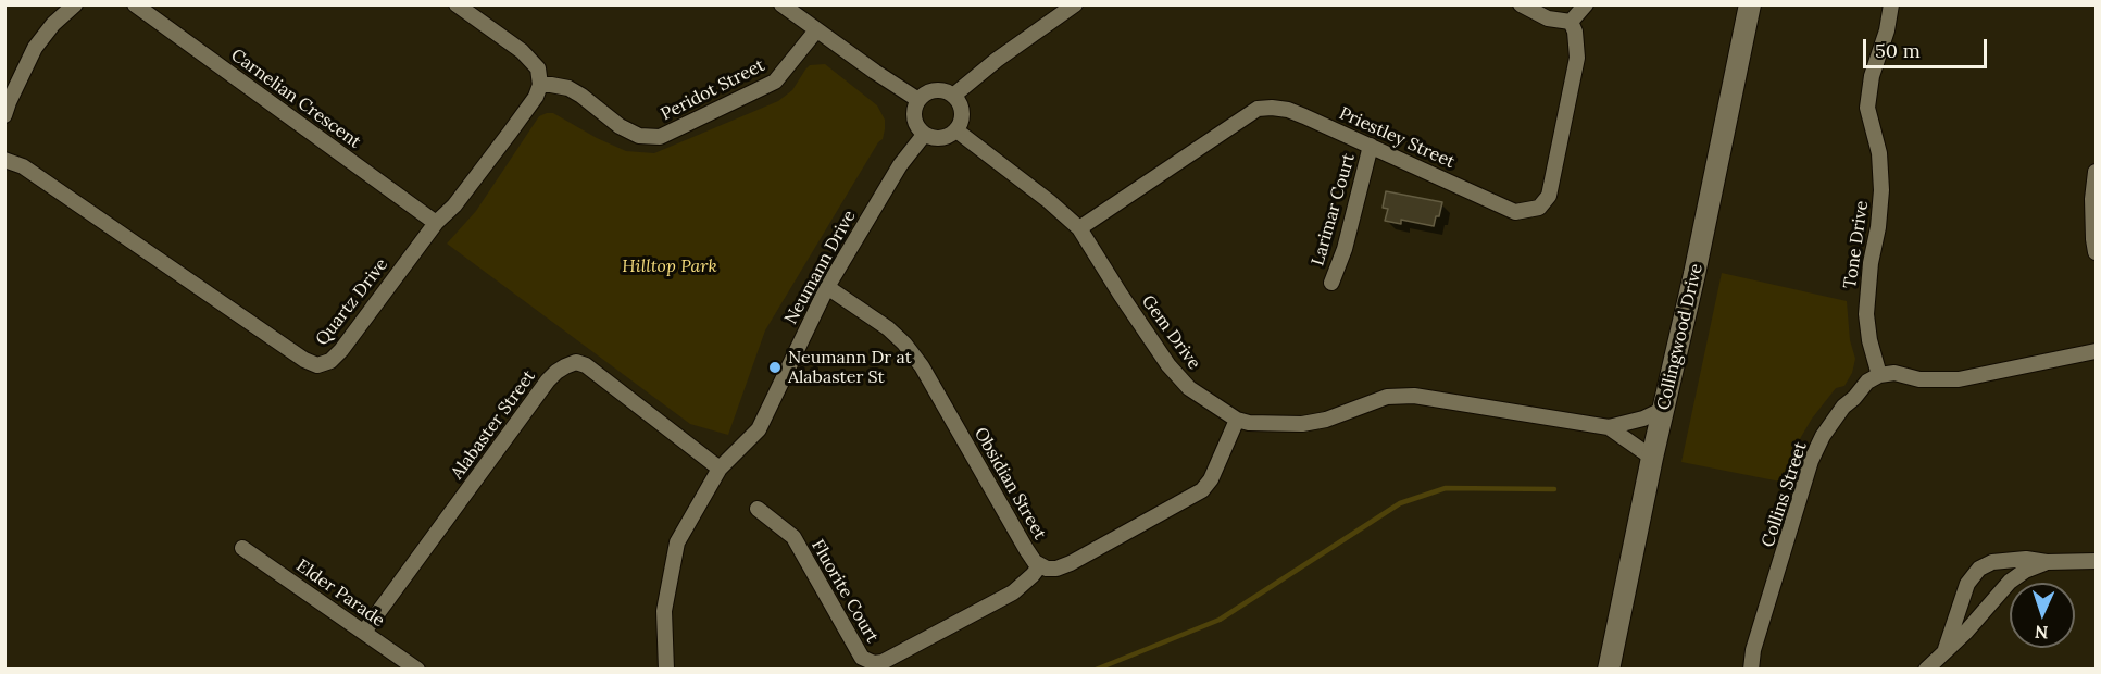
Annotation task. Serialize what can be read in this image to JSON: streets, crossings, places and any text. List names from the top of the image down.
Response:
{
  "streets": {
    "main road": ["Collingwood Drive"],
    "street": [
      "Peridot Street",
      "Carnelian Crescent",
      "Priestley Street",
      "Larimar Court",
      "Tone Drive",
      "Neumann Drive",
      "Quartz Drive",
      "Gem Drive",
      "Alabaster Street",
      "Obsidian Street",
      "Collins Street",
      "Fluorite Court",
      "Elder Parade"
    ]
  },
  "crossings": [
    ["Peridot Street", "Quartz Drive"],
    ["Carnelian Crescent", "Quartz Drive"],
    ["Priestley Street", "Larimar Court"],
    ["Priestley Street", "Gem Drive"],
    ["Tone Drive", "Collins Street"],
    ["Neumann Drive", "Gem Drive"],
    ["Neumann Drive", "Alabaster Street"],
    ["Neumann Drive", "Obsidian Street"],
    ["Gem Drive", "Collingwood Drive"],
    ["Gem Drive", "Obsidian Street"],
    ["Alabaster Street", "Elder Parade"],
    ["Obsidian Street", "Fluorite Court"]
  ],
  "parks": ["Hilltop Park"],
  "places": ["Neumann Dr at Alabaster St"],
  "scale_bar": "50 m",
  "north": "bottom"
}
